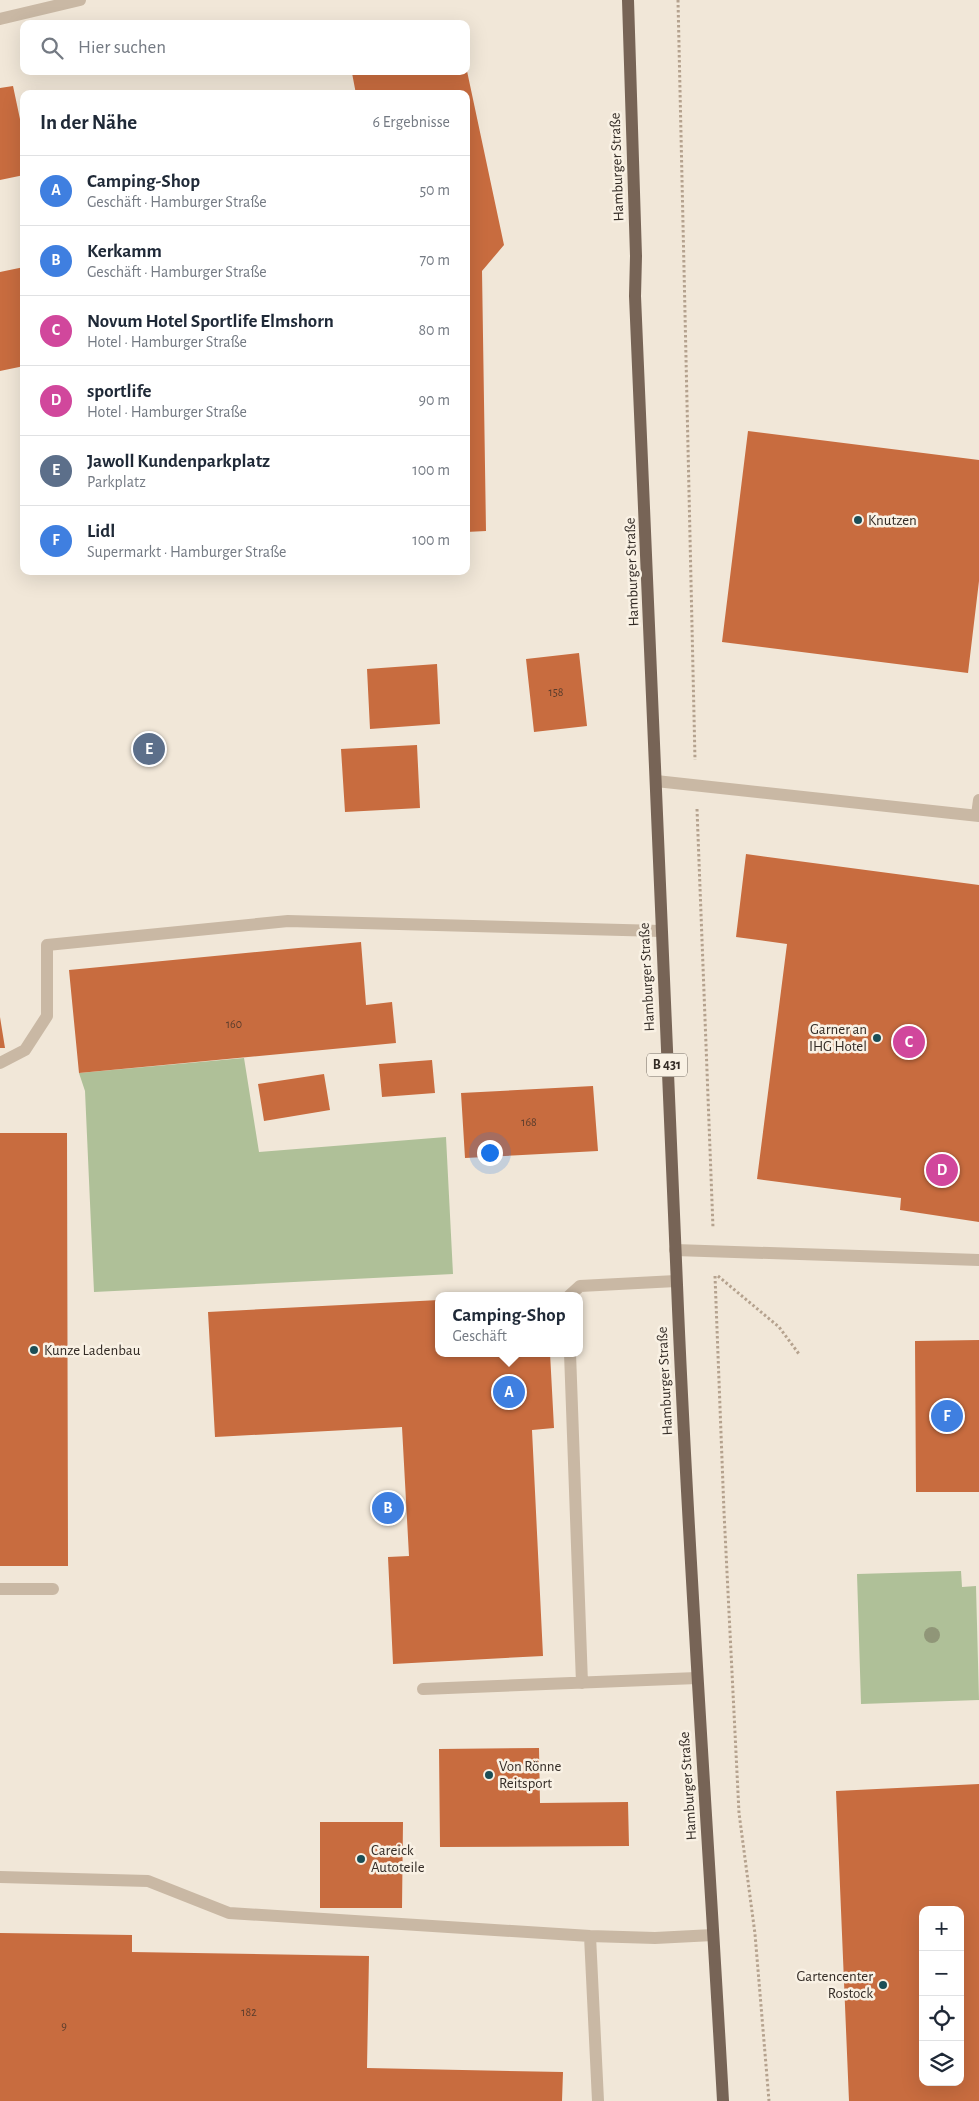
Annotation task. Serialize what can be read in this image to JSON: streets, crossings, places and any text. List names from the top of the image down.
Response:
{
  "streets": {
    "main road": ["Hamburger Straße", "B 431"]
  },
  "places": [
    "Knutzen",
    "Garner an IHG Hotel",
    "Kunze Ladenbau",
    "Von Rönne Reitsport",
    "Careick Autoteile",
    "Gartencenter Rostock"
  ],
  "house_numbers": [
    "158",
    "160",
    "168",
    "182",
    "9"
  ],
  "page": {
    "search": "Hier suchen",
    "heading": ["In der Nähe", "6 Ergebnisse"],
    "list": [
      {
        "mark": "A",
        "name": "Camping-Shop",
        "note": "Geschäft · Hamburger Straße",
        "value": "50 m"
      },
      {
        "mark": "B",
        "name": "Kerkamm",
        "note": "Geschäft · Hamburger Straße",
        "value": "70 m"
      },
      {
        "mark": "C",
        "name": "Novum Hotel Sportlife Elmshorn",
        "note": "Hotel · Hamburger Straße",
        "value": "80 m"
      },
      {
        "mark": "D",
        "name": "sportlife",
        "note": "Hotel · Hamburger Straße",
        "value": "90 m"
      },
      {
        "mark": "E",
        "name": "Jawoll Kundenparkplatz",
        "note": "Parkplatz",
        "value": "100 m"
      },
      {
        "mark": "F",
        "name": "Lidl",
        "note": "Supermarkt · Hamburger Straße",
        "value": "100 m"
      }
    ],
    "pins": [
      "E",
      "C",
      "D",
      "A",
      "F",
      "B"
    ],
    "popup": ["Camping-Shop", "Geschäft"],
    "map_buttons": ["+", "−"]
  }
}
